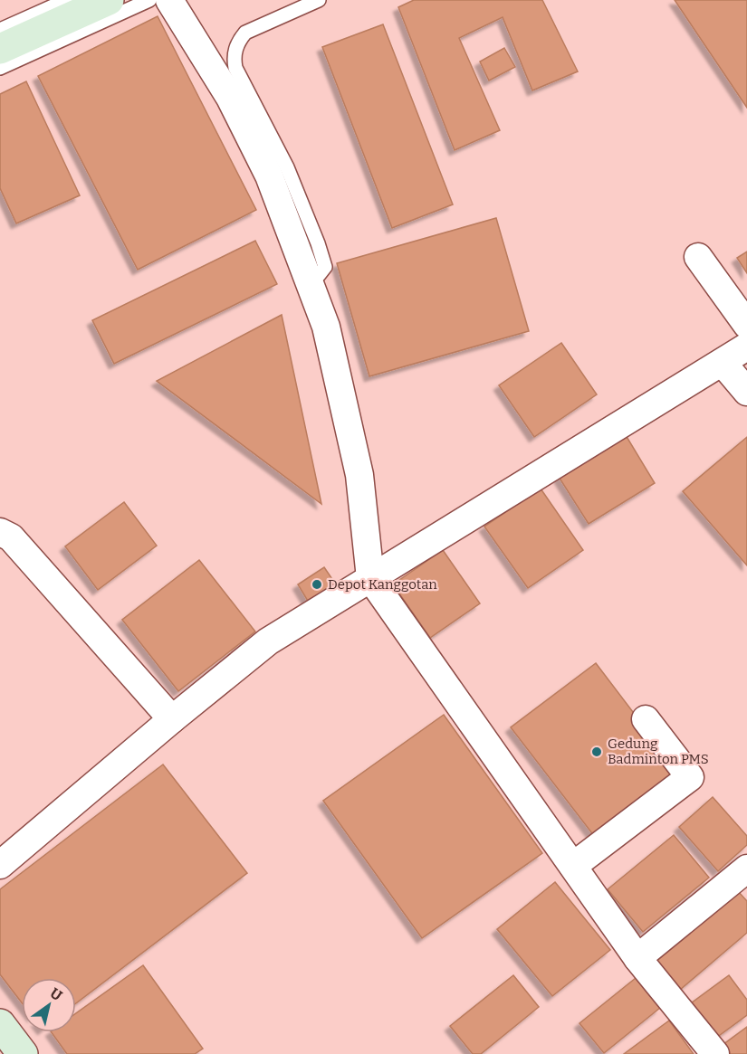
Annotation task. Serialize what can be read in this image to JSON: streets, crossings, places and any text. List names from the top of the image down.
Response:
{
  "places": ["Depot Kanggotan", "Gedung Badminton PMS"],
  "north": "top right"
}
